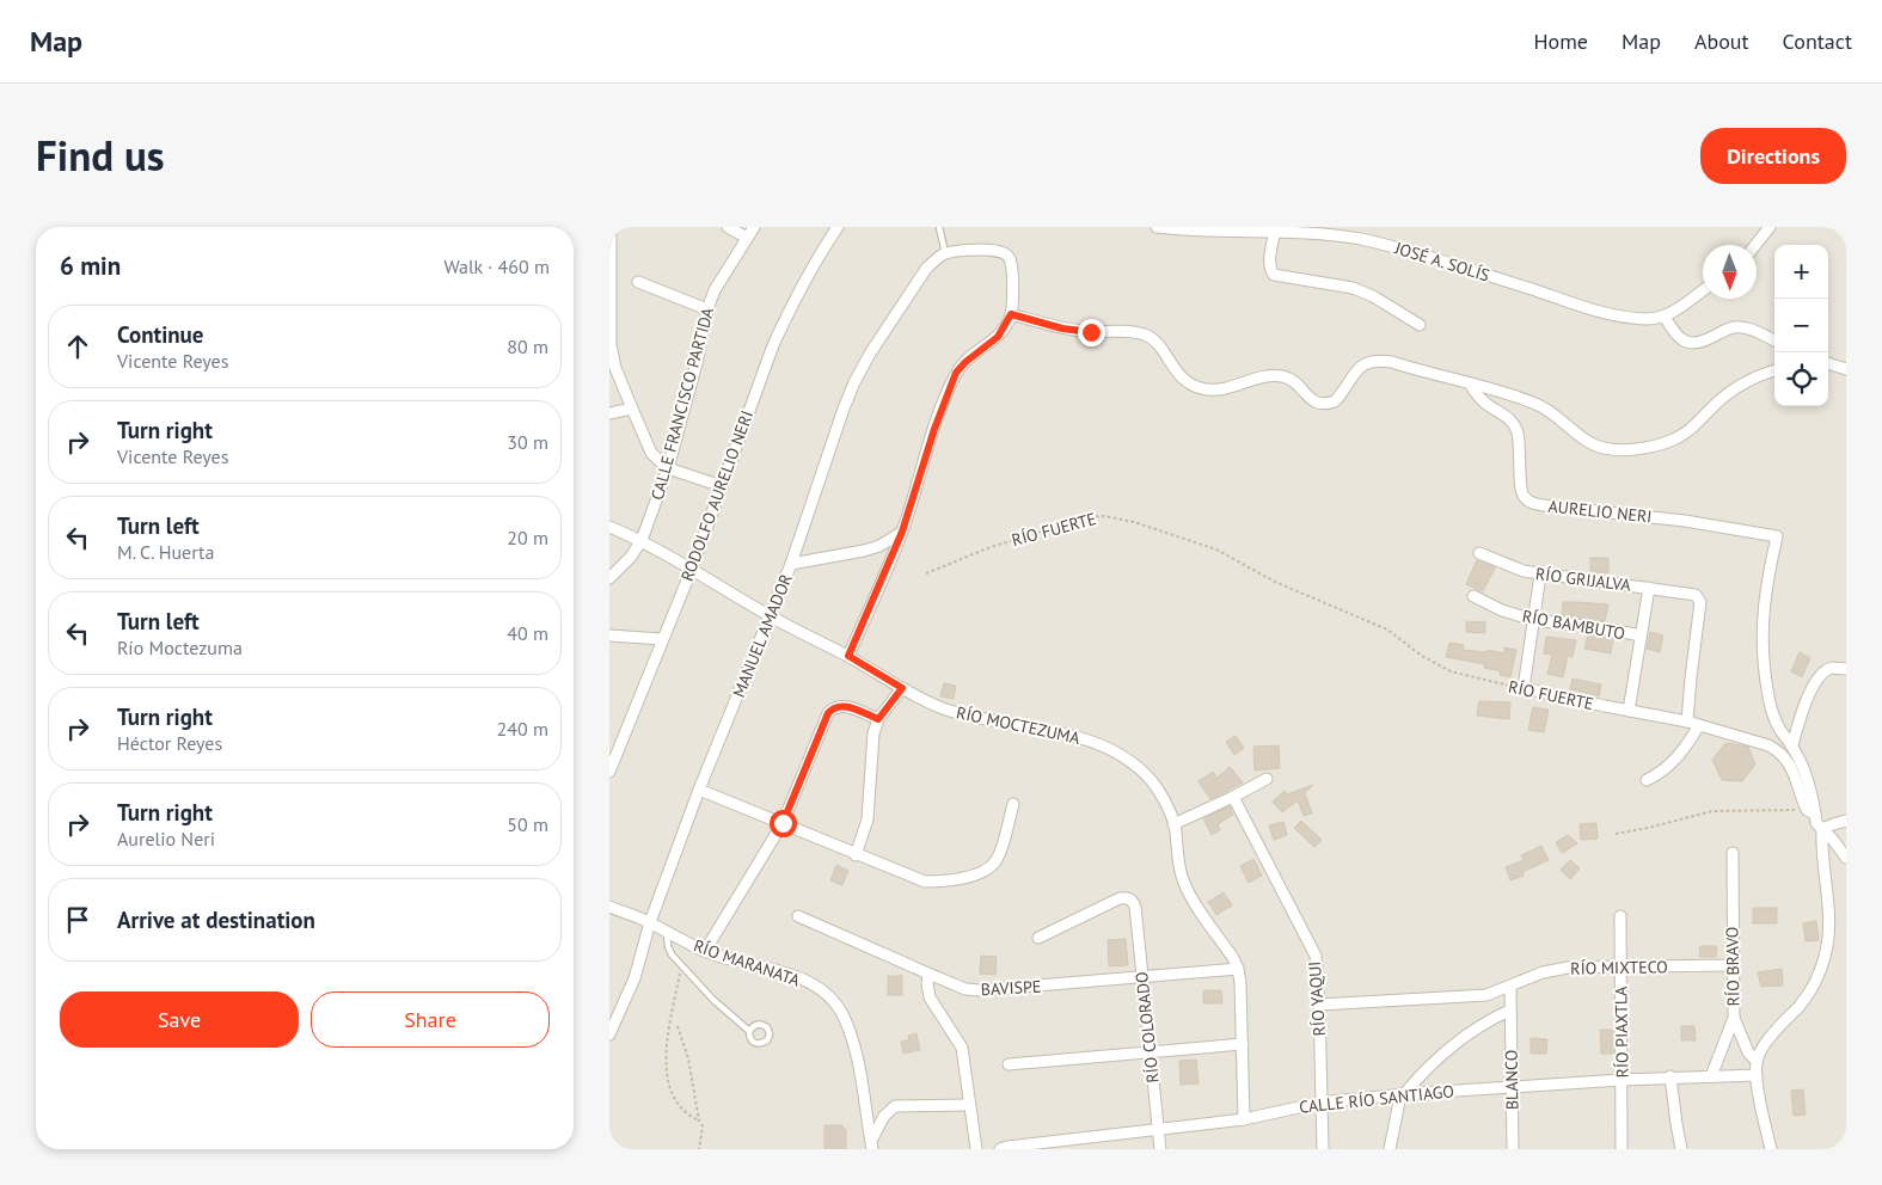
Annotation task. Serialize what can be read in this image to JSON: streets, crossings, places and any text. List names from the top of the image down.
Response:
{
  "streets": {
    "street": [
      "JOSÉ A. SOLÍS",
      "CALLE FRANCISCO PARTIDA",
      "RODOLFO AURELIO NERI",
      "AURELIO NERI",
      "RÍO FUERTE",
      "RÍO GRIJALVA",
      "RÍO BAMBUTO",
      "MANUEL AMADOR",
      "RÍO MOCTEZUMA",
      "RÍO MARANATA",
      "RÍO BRAVO",
      "RÍO MIXTECO",
      "BAVISPE",
      "RÍO YAQUI",
      "RÍO COLORADO",
      "RÍO PIAXTLA",
      "BLANCO",
      "CALLE RÍO SANTIAGO"
    ]
  },
  "crossings": [
    ["CALLE FRANCISCO PARTIDA", "RÍO MOCTEZUMA"],
    ["RODOLFO AURELIO NERI", "RÍO MOCTEZUMA"],
    ["RÍO FUERTE", "RÍO GRIJALVA"],
    ["MANUEL AMADOR", "RÍO MOCTEZUMA"],
    ["MANUEL AMADOR", "RÍO MARANATA"],
    ["RÍO MOCTEZUMA", "BAVISPE"],
    ["RÍO MOCTEZUMA", "CALLE RÍO SANTIAGO"],
    ["RÍO BRAVO", "RÍO MIXTECO"],
    ["RÍO BRAVO", "CALLE RÍO SANTIAGO"],
    ["RÍO MIXTECO", "RÍO YAQUI"],
    ["RÍO MIXTECO", "RÍO PIAXTLA"],
    ["RÍO MIXTECO", "BLANCO"],
    ["BAVISPE", "RÍO COLORADO"],
    ["RÍO YAQUI", "CALLE RÍO SANTIAGO"],
    ["RÍO COLORADO", "CALLE RÍO SANTIAGO"],
    ["RÍO PIAXTLA", "CALLE RÍO SANTIAGO"],
    ["BLANCO", "CALLE RÍO SANTIAGO"]
  ],
  "north": "bottom",
  "page": {
    "header": "Map",
    "nav": [
      "Home",
      "Map",
      "About",
      "Contact"
    ],
    "title": "Find us",
    "buttons": [
      "Directions",
      ["Save", "Share"]
    ],
    "heading": ["6 min", "Walk · 460 m"],
    "map_buttons": ["+", "−"],
    "list": [
      ["Continue", "Vicente Reyes", "80 m"],
      ["Turn right", "Vicente Reyes", "30 m"],
      ["Turn left", "M. C. Huerta", "20 m"],
      ["Turn left", "Río Moctezuma", "40 m"],
      ["Turn right", "Héctor Reyes", "240 m"],
      ["Turn right", "Aurelio Neri", "50 m"],
      "Arrive at destination"
    ]
  }
}
